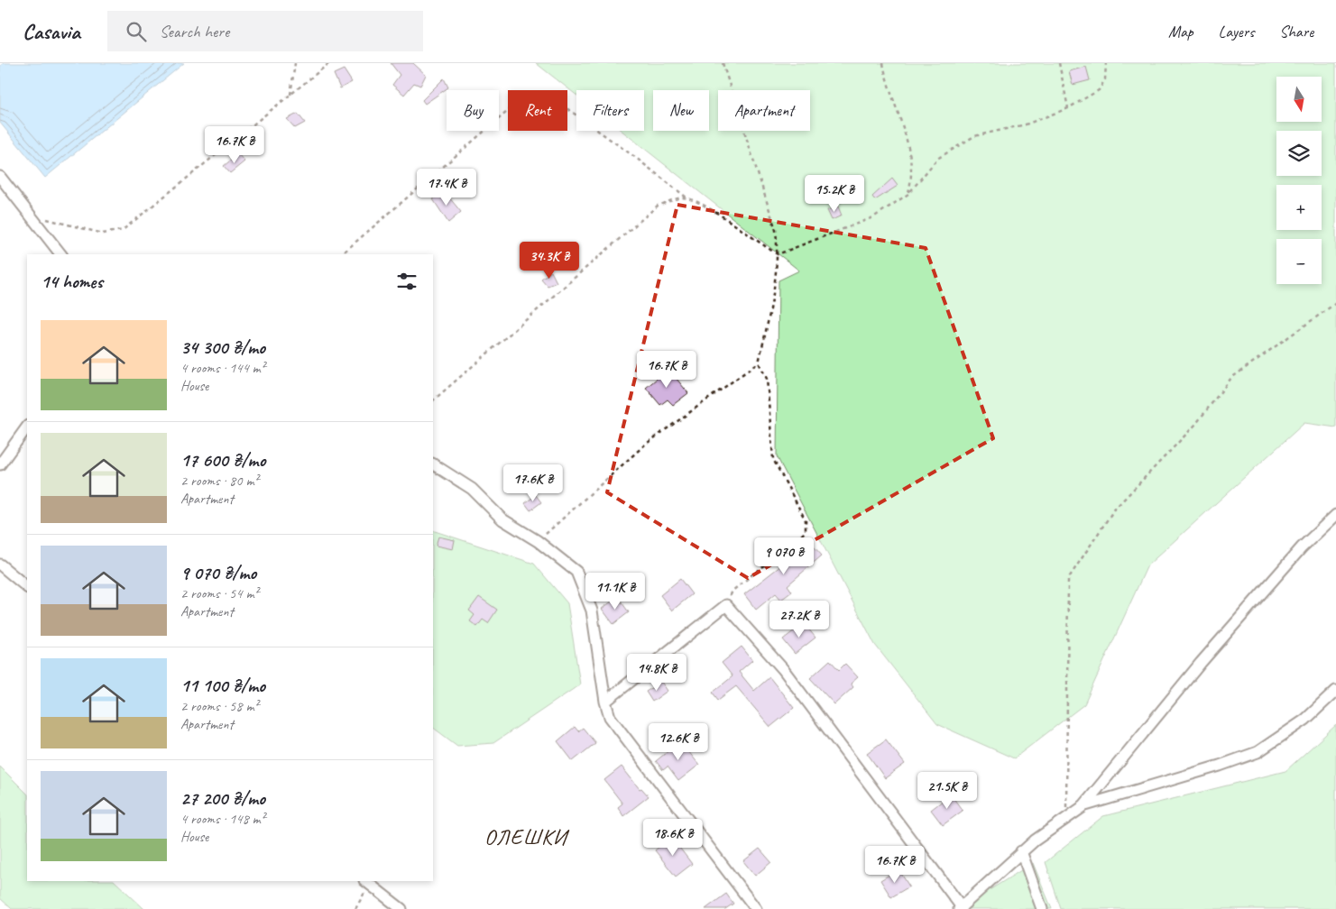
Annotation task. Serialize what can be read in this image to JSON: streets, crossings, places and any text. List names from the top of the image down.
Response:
{
  "districts": ["ОЛЕШКИ"],
  "north": "bottom",
  "page": {
    "header": "Casavia",
    "search": "Search here",
    "nav": ["Map", "Layers", "Share"],
    "map_buttons": ["+", "−"],
    "chip": [
      "Buy",
      "Rent",
      "Filters",
      "New",
      "Apartment"
    ],
    "price": [
      "16.7K ₴",
      "17.4K ₴",
      "15.2K ₴",
      "34.3K ₴",
      "16.7K ₴",
      "17.6K ₴",
      "9 070 ₴",
      "11.1K ₴",
      "27.2K ₴",
      "14.8K ₴",
      "12.6K ₴",
      "21.5K ₴",
      "18.6K ₴",
      "16.7K ₴"
    ],
    "heading": "14 homes",
    "list": [
      {
        "name": "34 300 ₴/mo",
        "note": "4 rooms · 144 m² · House"
      },
      {
        "name": "17 600 ₴/mo",
        "note": "2 rooms · 80 m² · Apartment"
      },
      {
        "name": "9 070 ₴/mo",
        "note": "2 rooms · 54 m² · Apartment"
      },
      {
        "name": "11 100 ₴/mo",
        "note": "2 rooms · 58 m² · Apartment"
      },
      {
        "name": "27 200 ₴/mo",
        "note": "4 rooms · 148 m² · House"
      }
    ]
  }
}
